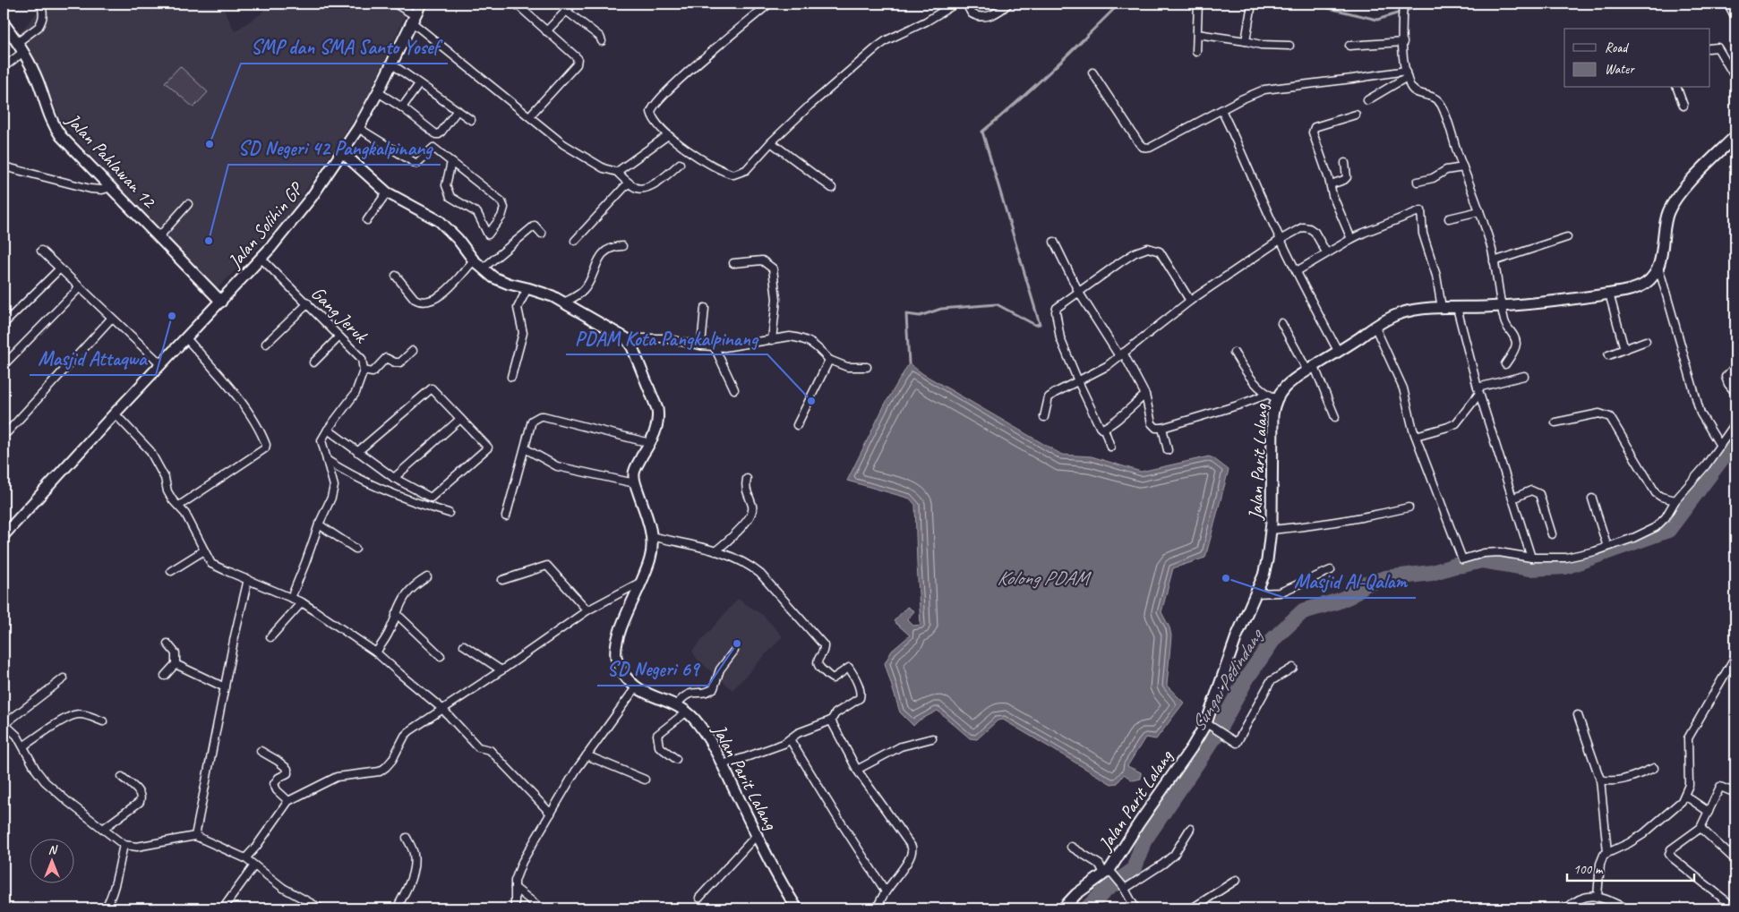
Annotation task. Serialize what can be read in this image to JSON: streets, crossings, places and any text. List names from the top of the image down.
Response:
{
  "streets": {
    "street": [
      "Jalan Pahlawan 12",
      "Jalan Solihin GP",
      "Gang Jeruk",
      "Jalan Parit Lalang"
    ]
  },
  "crossings": [
    ["Jalan Pahlawan 12", "Jalan Solihin GP"],
    ["Jalan Solihin GP", "Gang Jeruk"]
  ],
  "water": ["Kolong PDAM", "Sungai Pedindang"],
  "places": [
    "SMP dan SMA Santo Yosef",
    "SD Negeri 42 Pangkalpinang",
    "Masjid Attaqwa",
    "PDAM Kota Pangkalpinang",
    "Masjid Al-Qalam",
    "SD Negeri 69"
  ],
  "legend": ["Road", "Water"],
  "scale_bar": "100 m",
  "north": "top"
}
